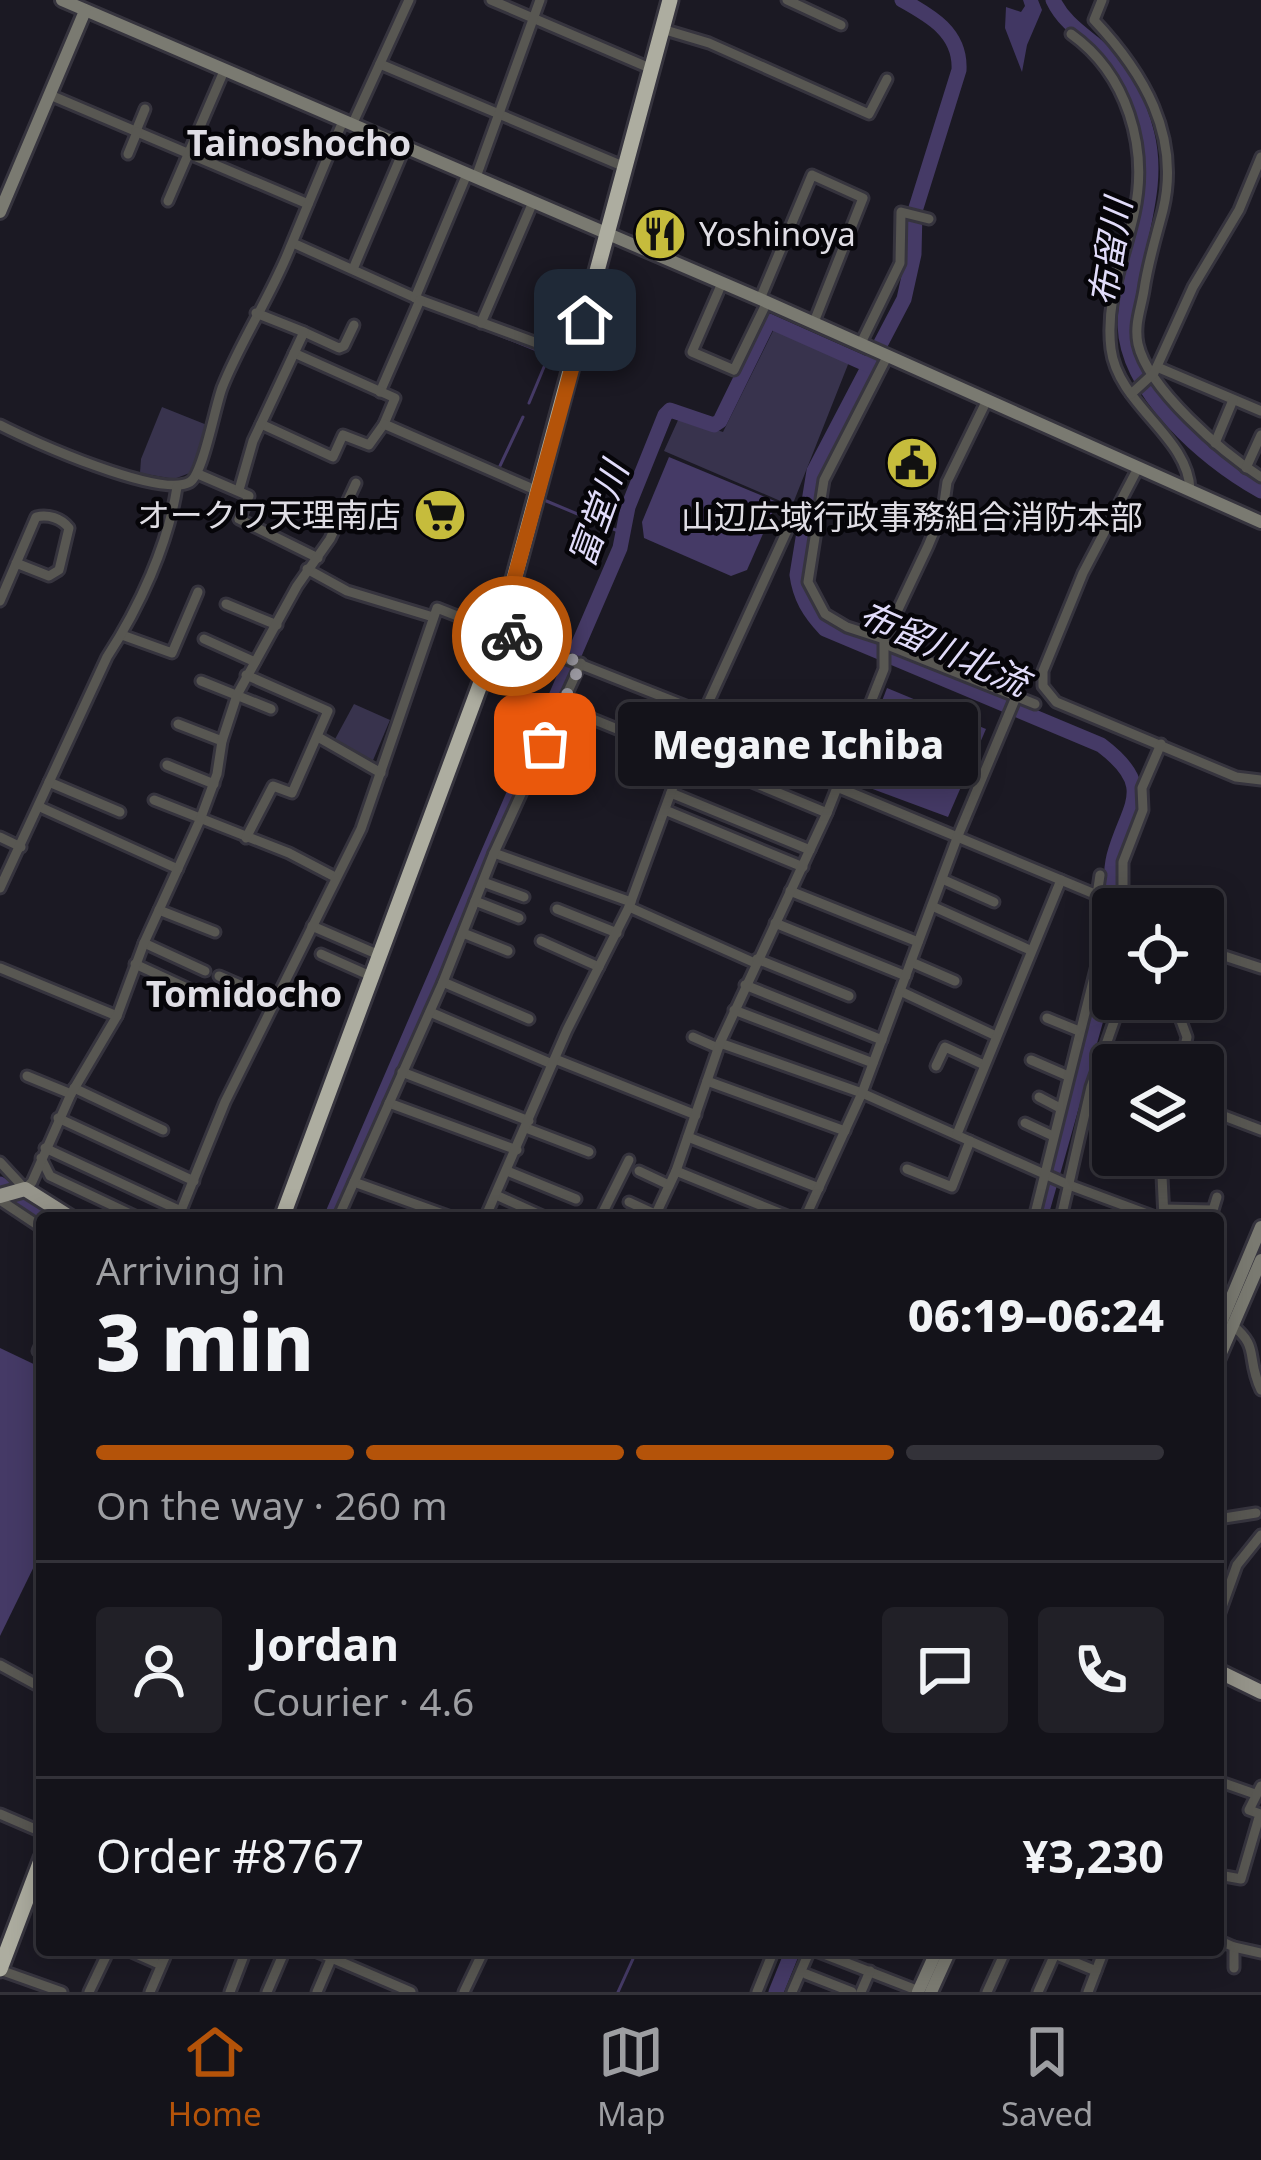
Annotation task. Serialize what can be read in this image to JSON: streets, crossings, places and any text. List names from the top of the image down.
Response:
{
  "districts": ["Tainoshocho", "Tomidocho"],
  "water": ["布留川", "富堂川", "布留川北流"],
  "places": {
    "restaurant": ["Yoshinoya"],
    "public building": ["山辺広域行政事務組合消防本部"],
    "supermarket": ["オークワ天理南店"],
    "other": ["Megane Ichiba"]
  },
  "page": {
    "bubble": "Megane Ichiba",
    "heading": ["3 min", "Arriving in", "06:19–06:24"],
    "panel": [
      "Jordan",
      "Courier · 4.6",
      "Order #8767",
      "¥3,230"
    ],
    "bar": "On the way · 260 m",
    "tabs": ["Home", "Map", "Saved"]
  }
}
